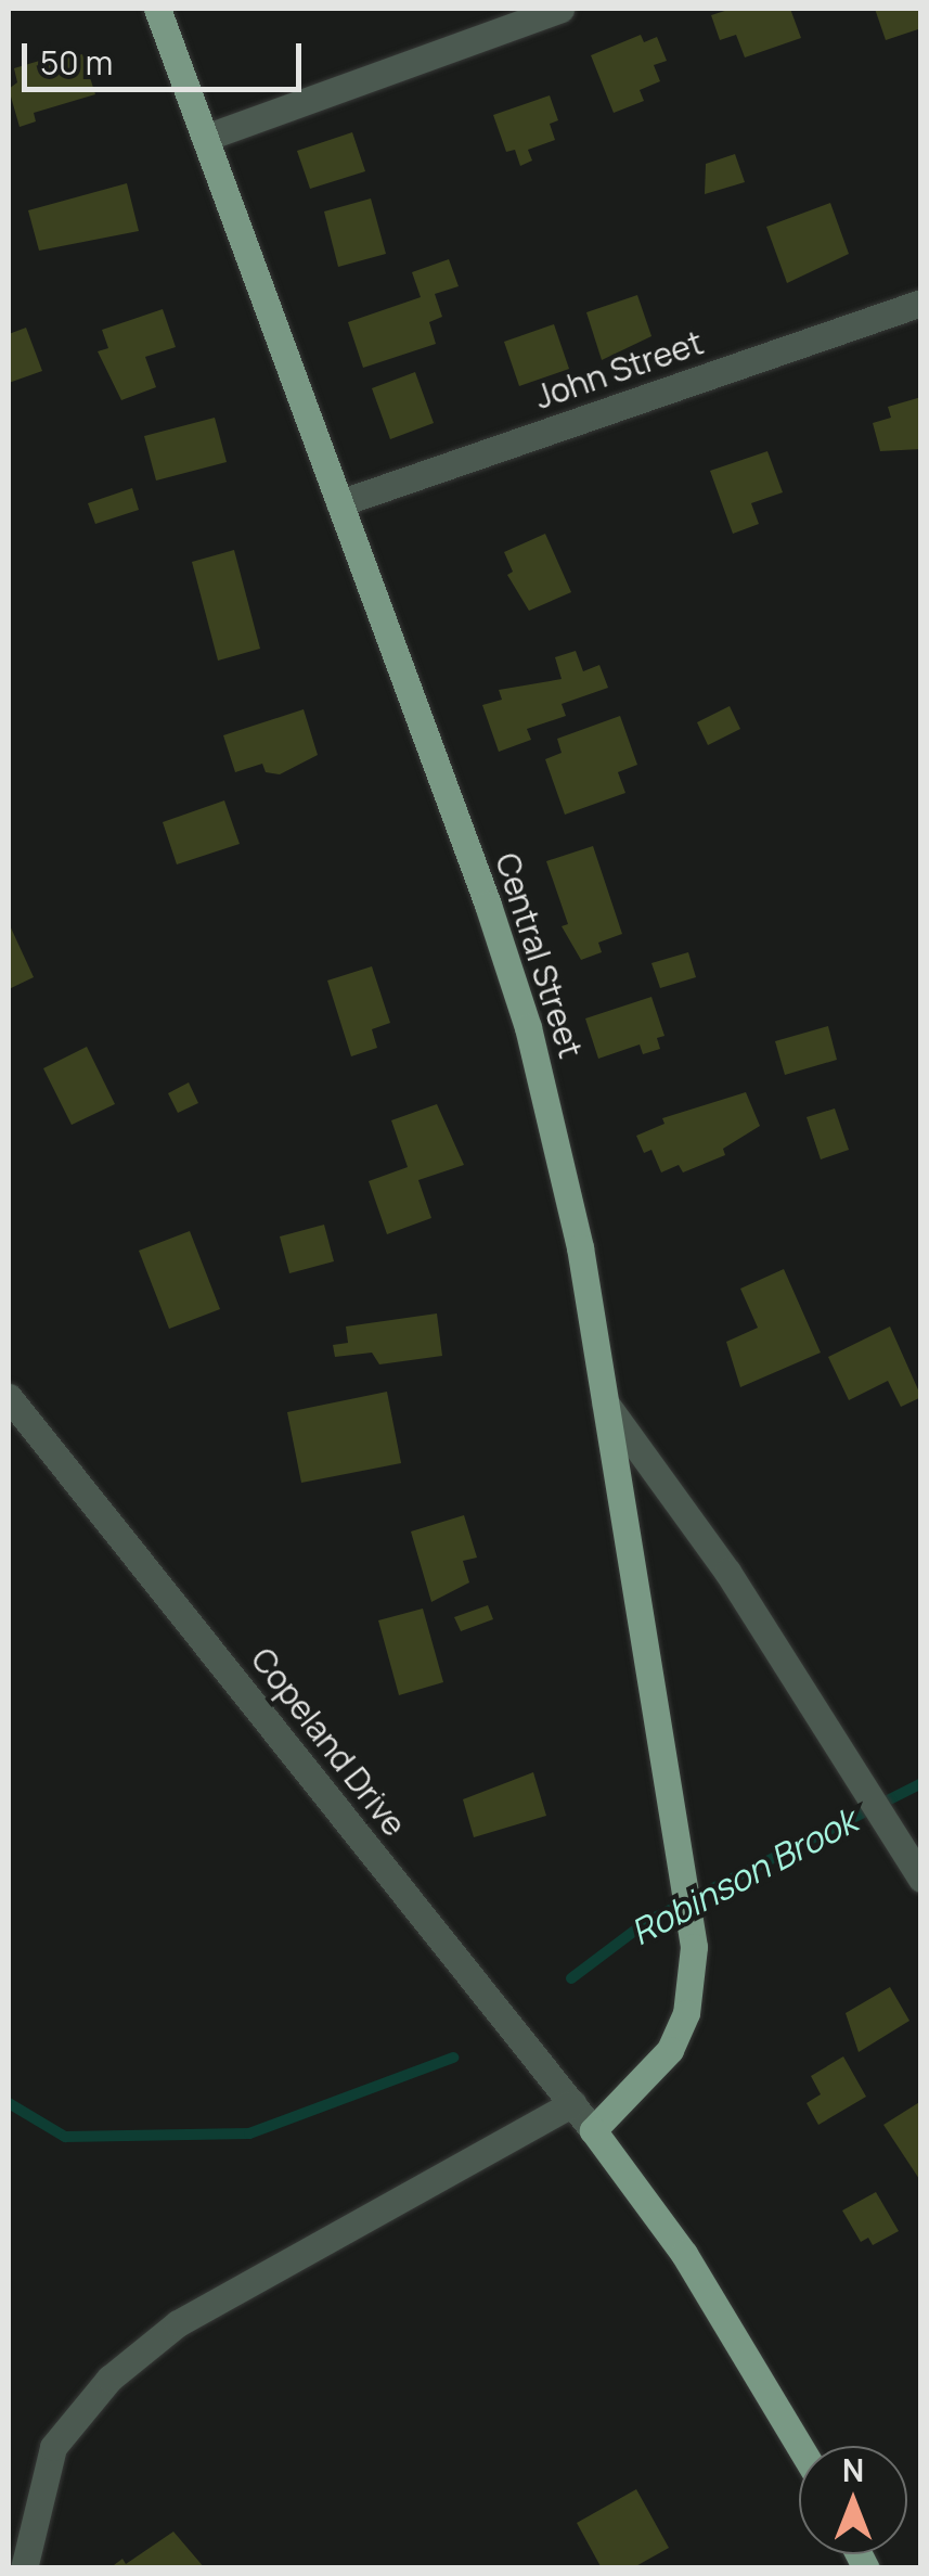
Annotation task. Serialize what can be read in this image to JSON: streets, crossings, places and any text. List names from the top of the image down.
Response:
{
  "streets": {
    "main road": ["Central Street", "Copeland Drive"],
    "street": ["John Street"]
  },
  "crossings": [
    ["John Street", "Central Street"]
  ],
  "water": ["Robinson Brook"],
  "scale_bar": "50 m",
  "north": "top"
}
